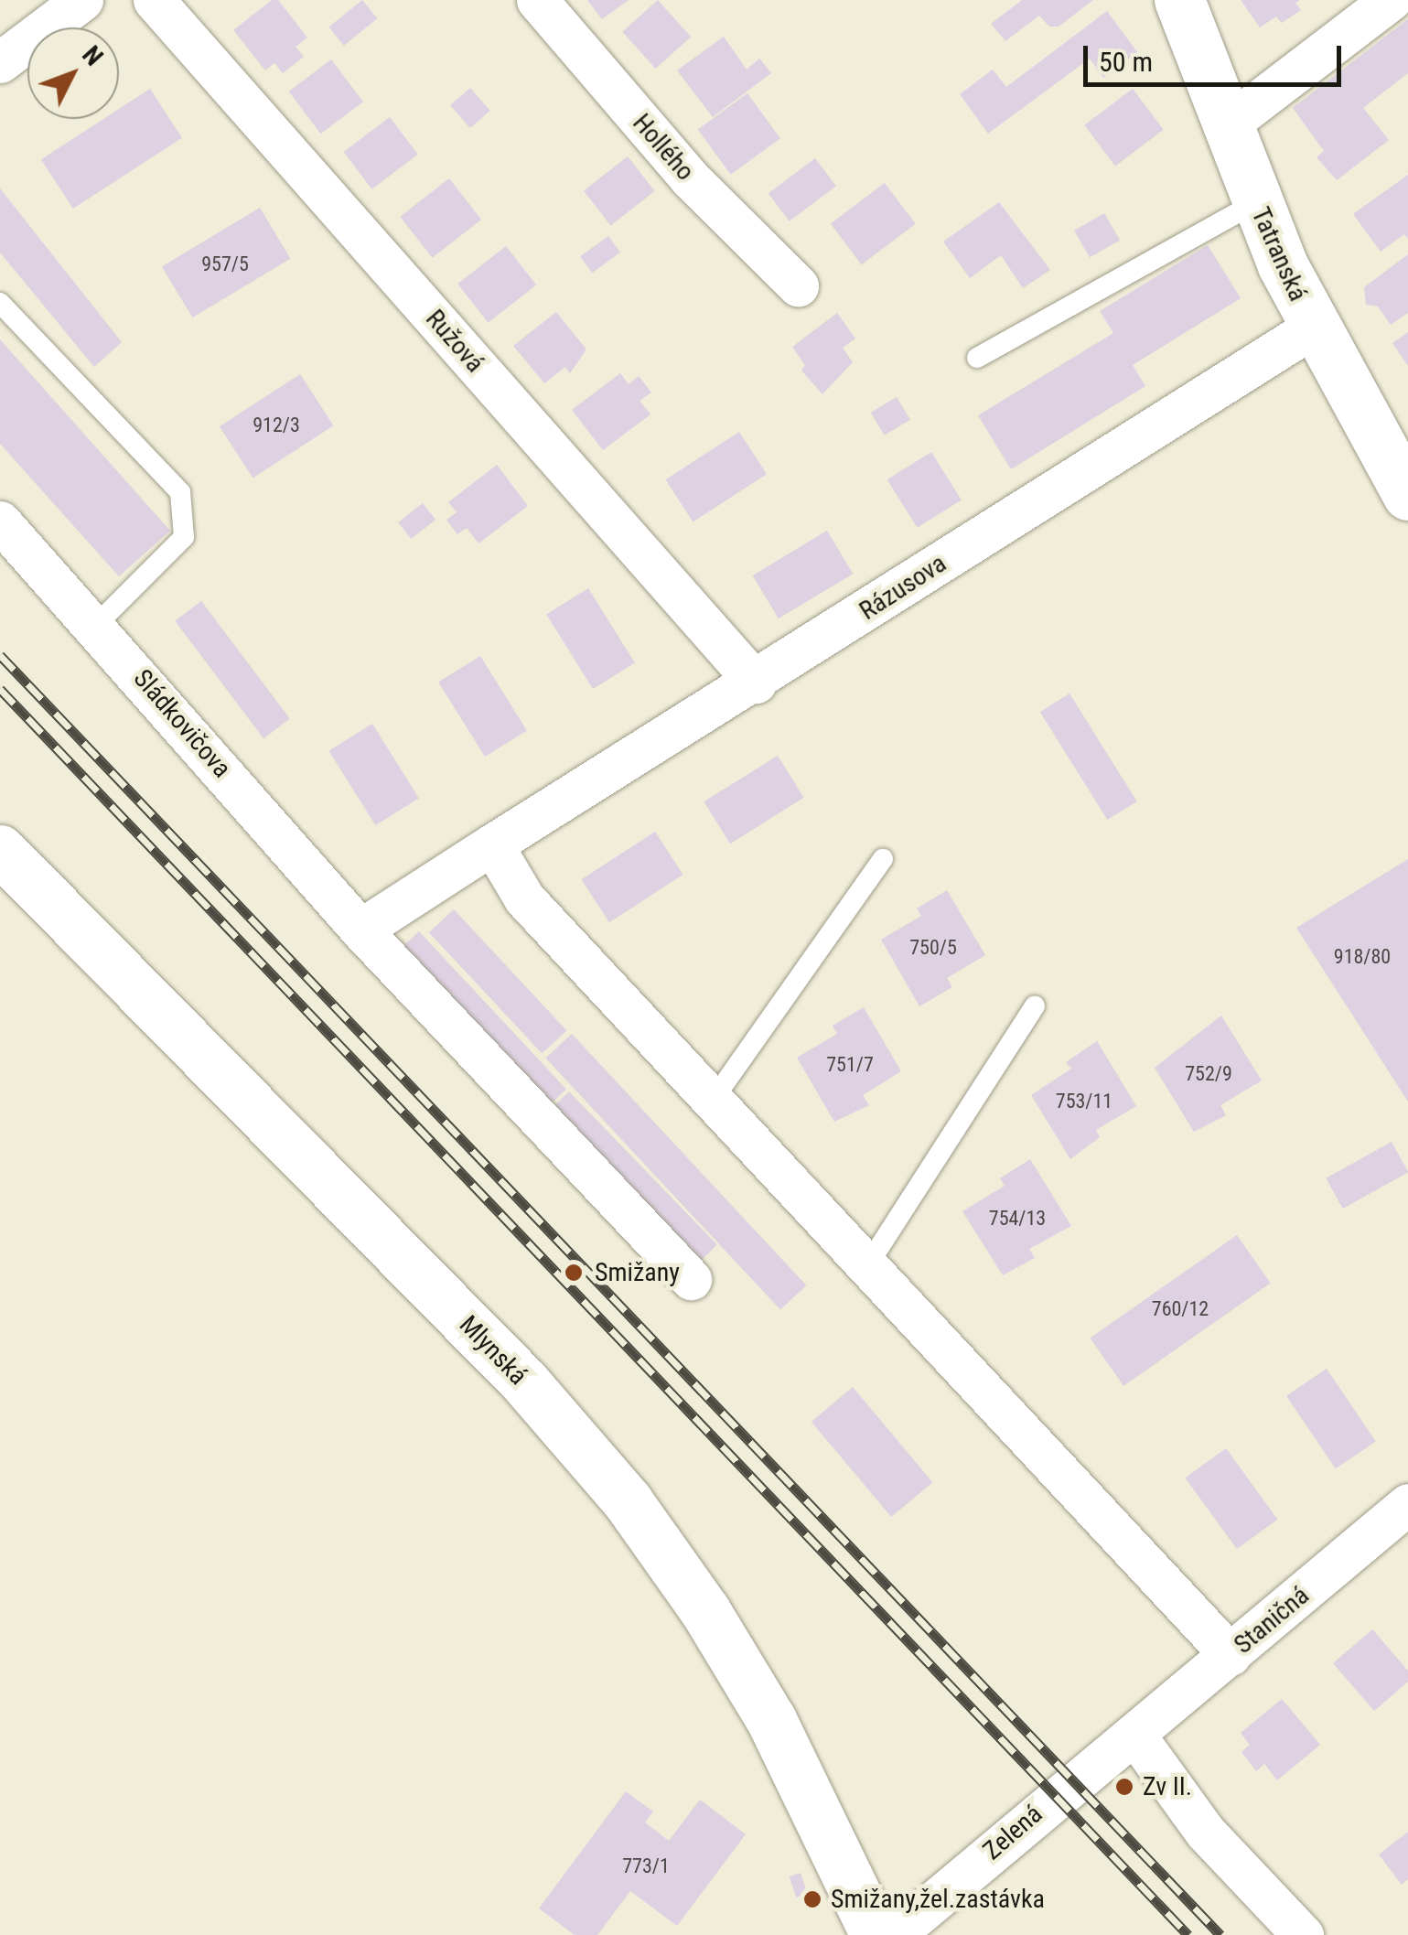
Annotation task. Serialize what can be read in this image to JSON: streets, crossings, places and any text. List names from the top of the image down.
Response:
{
  "streets": {
    "street": [
      "Hollého",
      "Tatranská",
      "Ružová",
      "Rázusova",
      "Sládkovičova",
      "Mlynská",
      "Staničná",
      "Zelená"
    ]
  },
  "crossings": [
    ["Tatranská", "Rázusova"],
    ["Ružová", "Rázusova"],
    ["Rázusova", "Sládkovičova"],
    ["Staničná", "Zelená"]
  ],
  "places": ["Smižany", "Zv II.", "Smižany,žel.zastávka"],
  "house_numbers": [
    "957/5",
    "912/3",
    "750/5",
    "918/80",
    "751/7",
    "752/9",
    "753/11",
    "754/13",
    "760/12",
    "773/1"
  ],
  "scale_bar": "50 m",
  "north": "top right"
}
